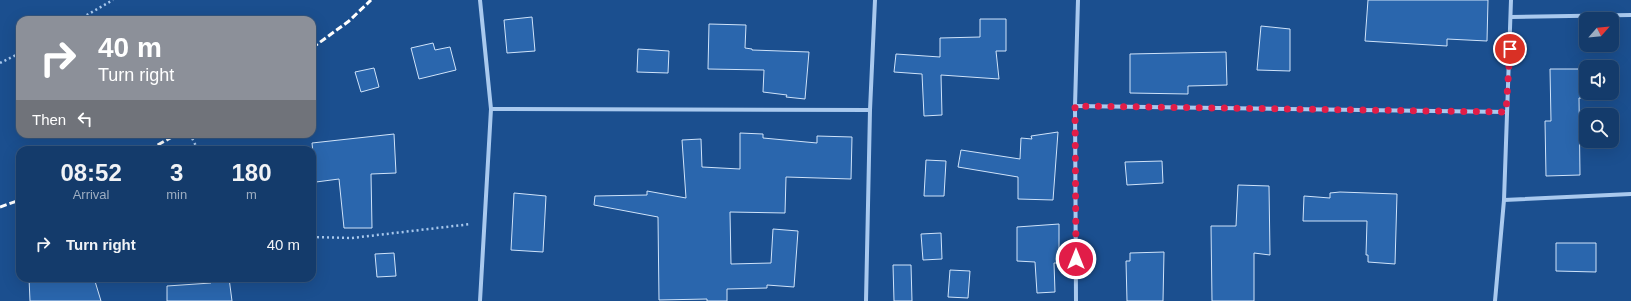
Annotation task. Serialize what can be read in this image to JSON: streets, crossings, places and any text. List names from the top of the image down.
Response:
{
  "north": "top right",
  "page": {
    "turn": ["40 m", "Turn right"],
    "then": "Then",
    "eta": [
      "08:52",
      "Arrival",
      "3",
      "min",
      "180",
      "m"
    ],
    "list": [
      {
        "name": "Turn right",
        "value": "40 m"
      }
    ]
  }
}
